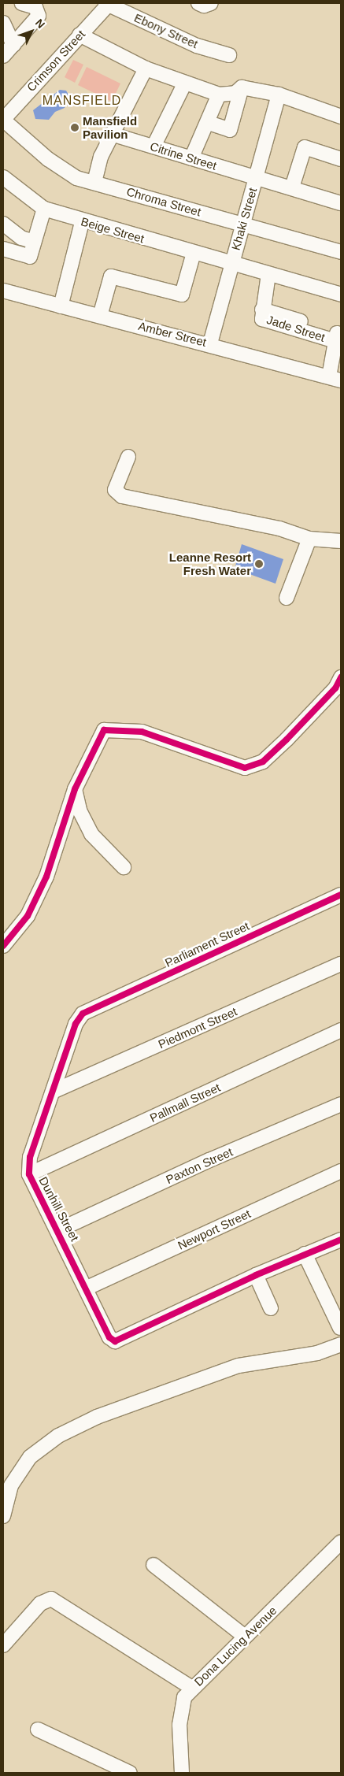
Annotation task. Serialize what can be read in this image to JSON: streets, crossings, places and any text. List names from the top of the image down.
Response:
{
  "streets": {
    "street": [
      "Ebony Street",
      "Crimson Street",
      "Citrine Street",
      "Chroma Street",
      "Khaki Street",
      "Beige Street",
      "Jade Street",
      "Amber Street",
      "Parliament Street",
      "Piedmont Street",
      "Pallmall Street",
      "Paxton Street",
      "Dunhill Street",
      "Newport Street",
      "Dona Lucing Avenue"
    ]
  },
  "crossings": [
    ["Ebony Street", "Crimson Street"],
    ["Crimson Street", "Chroma Street"],
    ["Citrine Street", "Khaki Street"],
    ["Chroma Street", "Khaki Street"],
    ["Khaki Street", "Beige Street"],
    ["Khaki Street", "Amber Street"],
    ["Jade Street", "Amber Street"],
    ["Parliament Street", "Dunhill Street"],
    ["Piedmont Street", "Dunhill Street"],
    ["Pallmall Street", "Dunhill Street"],
    ["Paxton Street", "Dunhill Street"],
    ["Dunhill Street", "Newport Street"]
  ],
  "districts": ["MANSFIELD"],
  "places": ["Mansfield Pavilion", "Leanne Resort Fresh Water"],
  "north": "top right"
}
